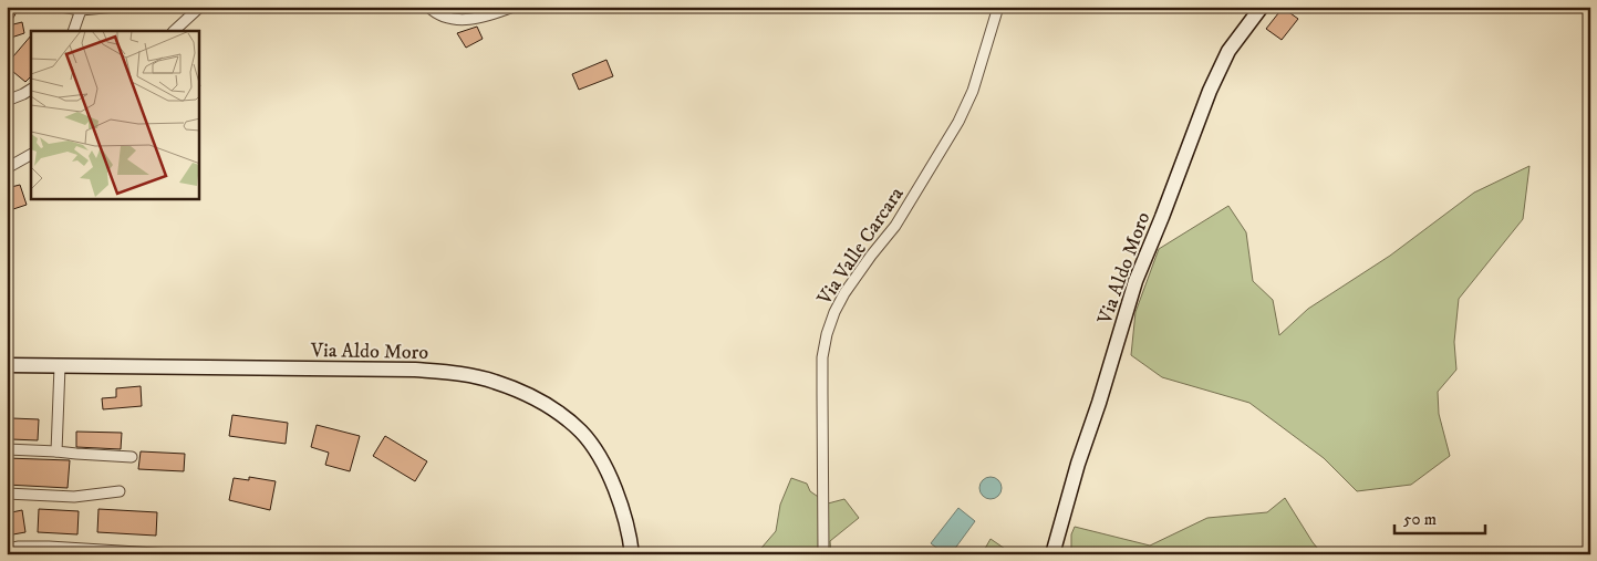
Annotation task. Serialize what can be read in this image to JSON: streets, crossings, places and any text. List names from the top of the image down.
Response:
{
  "streets": {
    "main road": ["Via Aldo Moro"],
    "street": ["Via Valle Carcara"]
  },
  "scale_bar": "50 m"
}
